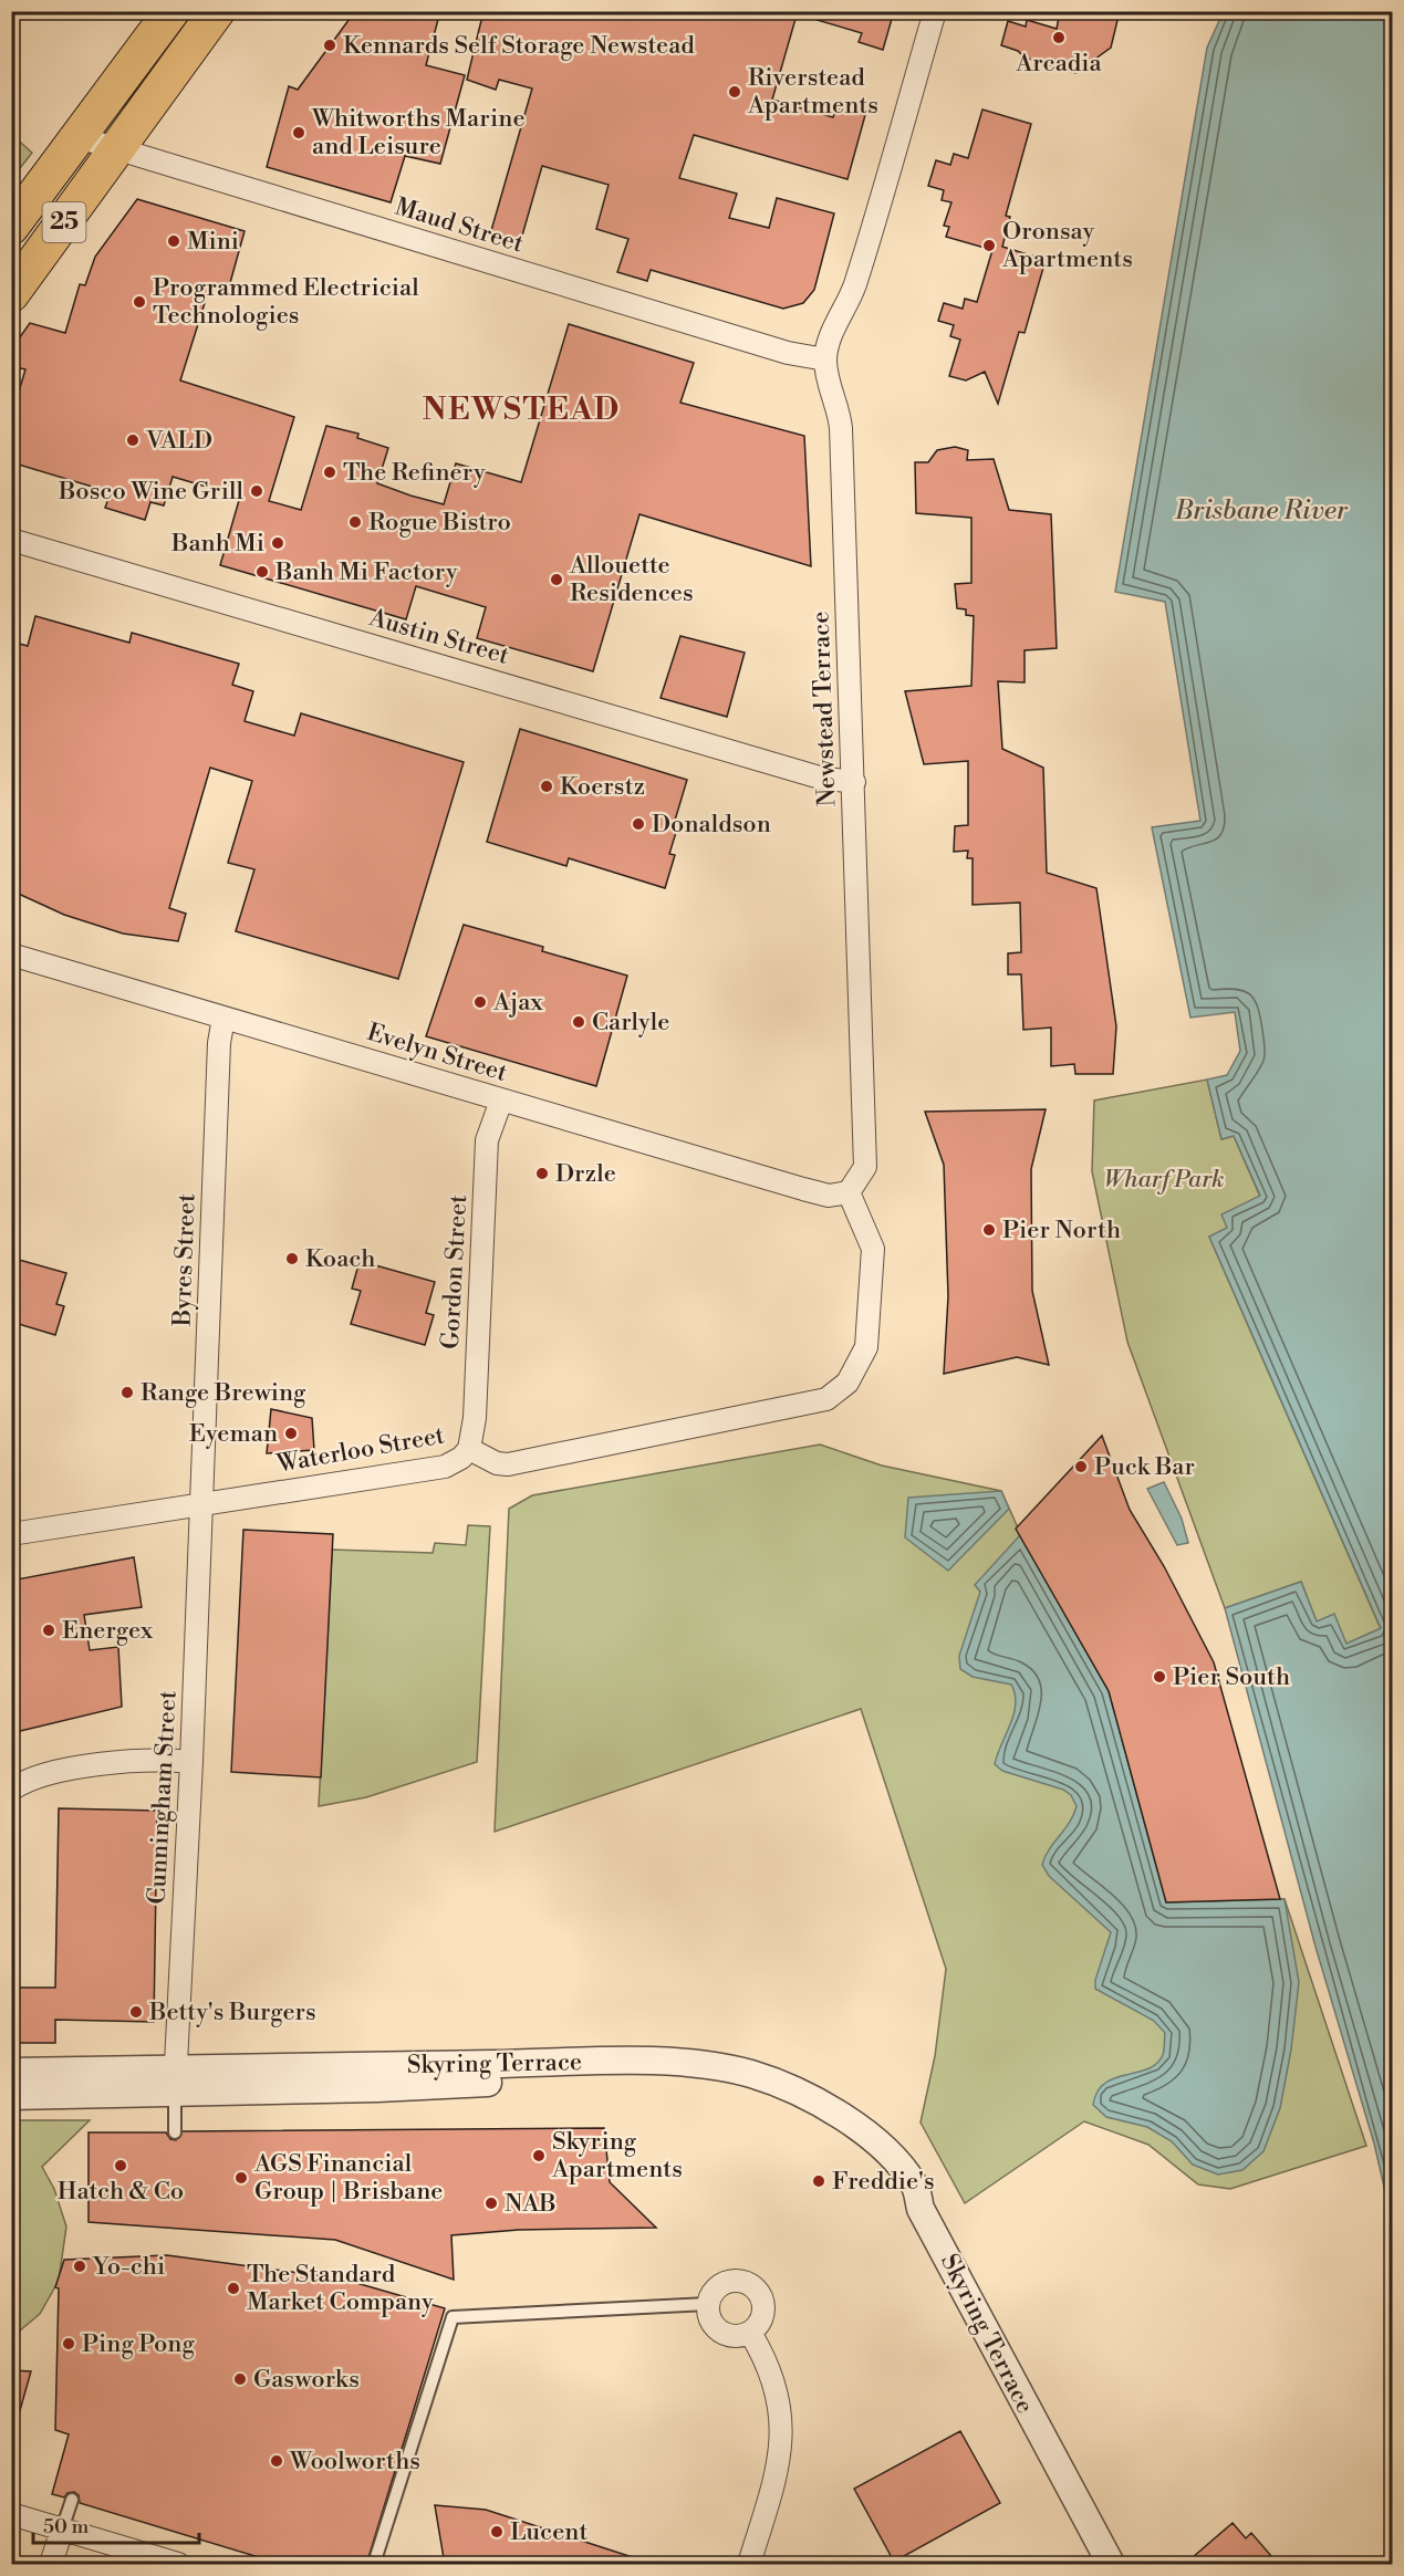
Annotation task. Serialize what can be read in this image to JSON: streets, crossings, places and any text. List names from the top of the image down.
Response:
{
  "streets": {
    "main road": ["25"],
    "street": [
      "Maud Street",
      "Austin Street",
      "Newstead Terrace",
      "Evelyn Street",
      "Byres Street",
      "Gordon Street",
      "Waterloo Street",
      "Cunningham Street",
      "Skyring Terrace"
    ]
  },
  "crossings": [
    ["25", "Maud Street"],
    ["Maud Street", "Newstead Terrace"],
    ["Austin Street", "Newstead Terrace"],
    ["Newstead Terrace", "Evelyn Street"],
    ["Newstead Terrace", "Waterloo Street"],
    ["Evelyn Street", "Byres Street"],
    ["Evelyn Street", "Gordon Street"],
    ["Evelyn Street", "Waterloo Street"],
    ["Byres Street", "Waterloo Street"],
    ["Byres Street", "Cunningham Street"],
    ["Gordon Street", "Waterloo Street"],
    ["Waterloo Street", "Cunningham Street"],
    ["Cunningham Street", "Skyring Terrace"]
  ],
  "districts": ["NEWSTEAD"],
  "water": ["Brisbane River"],
  "parks": ["Wharf Park"],
  "places": [
    "Arcadia",
    "Kennards Self Storage Newstead",
    "Riverstead Apartments",
    "Whitworths Marine and Leisure",
    "Mini",
    "Oronsay Apartments",
    "Programmed Electricial Technologies",
    "VALD",
    "The Refinery",
    "Bosco Wine Grill",
    "Rogue Bistro",
    "Banh Mi",
    "Banh Mi Factory",
    "Allouette Residences",
    "Koerstz",
    "Donaldson",
    "Ajax",
    "Carlyle",
    "Drzle",
    "Pier North",
    "Koach",
    "Range Brewing",
    "Eyeman",
    "Puck Bar",
    "Energex",
    "Pier South",
    "Betty's Burgers",
    "Skyring Apartments",
    "Hatch & Co",
    "AGS Financial Group | Brisbane",
    "Freddie's",
    "NAB",
    "Yo-chi",
    "The Standard Market Company",
    "Ping Pong",
    "Gasworks",
    "Woolworths",
    "Lucent"
  ],
  "scale_bar": "50 m"
}
